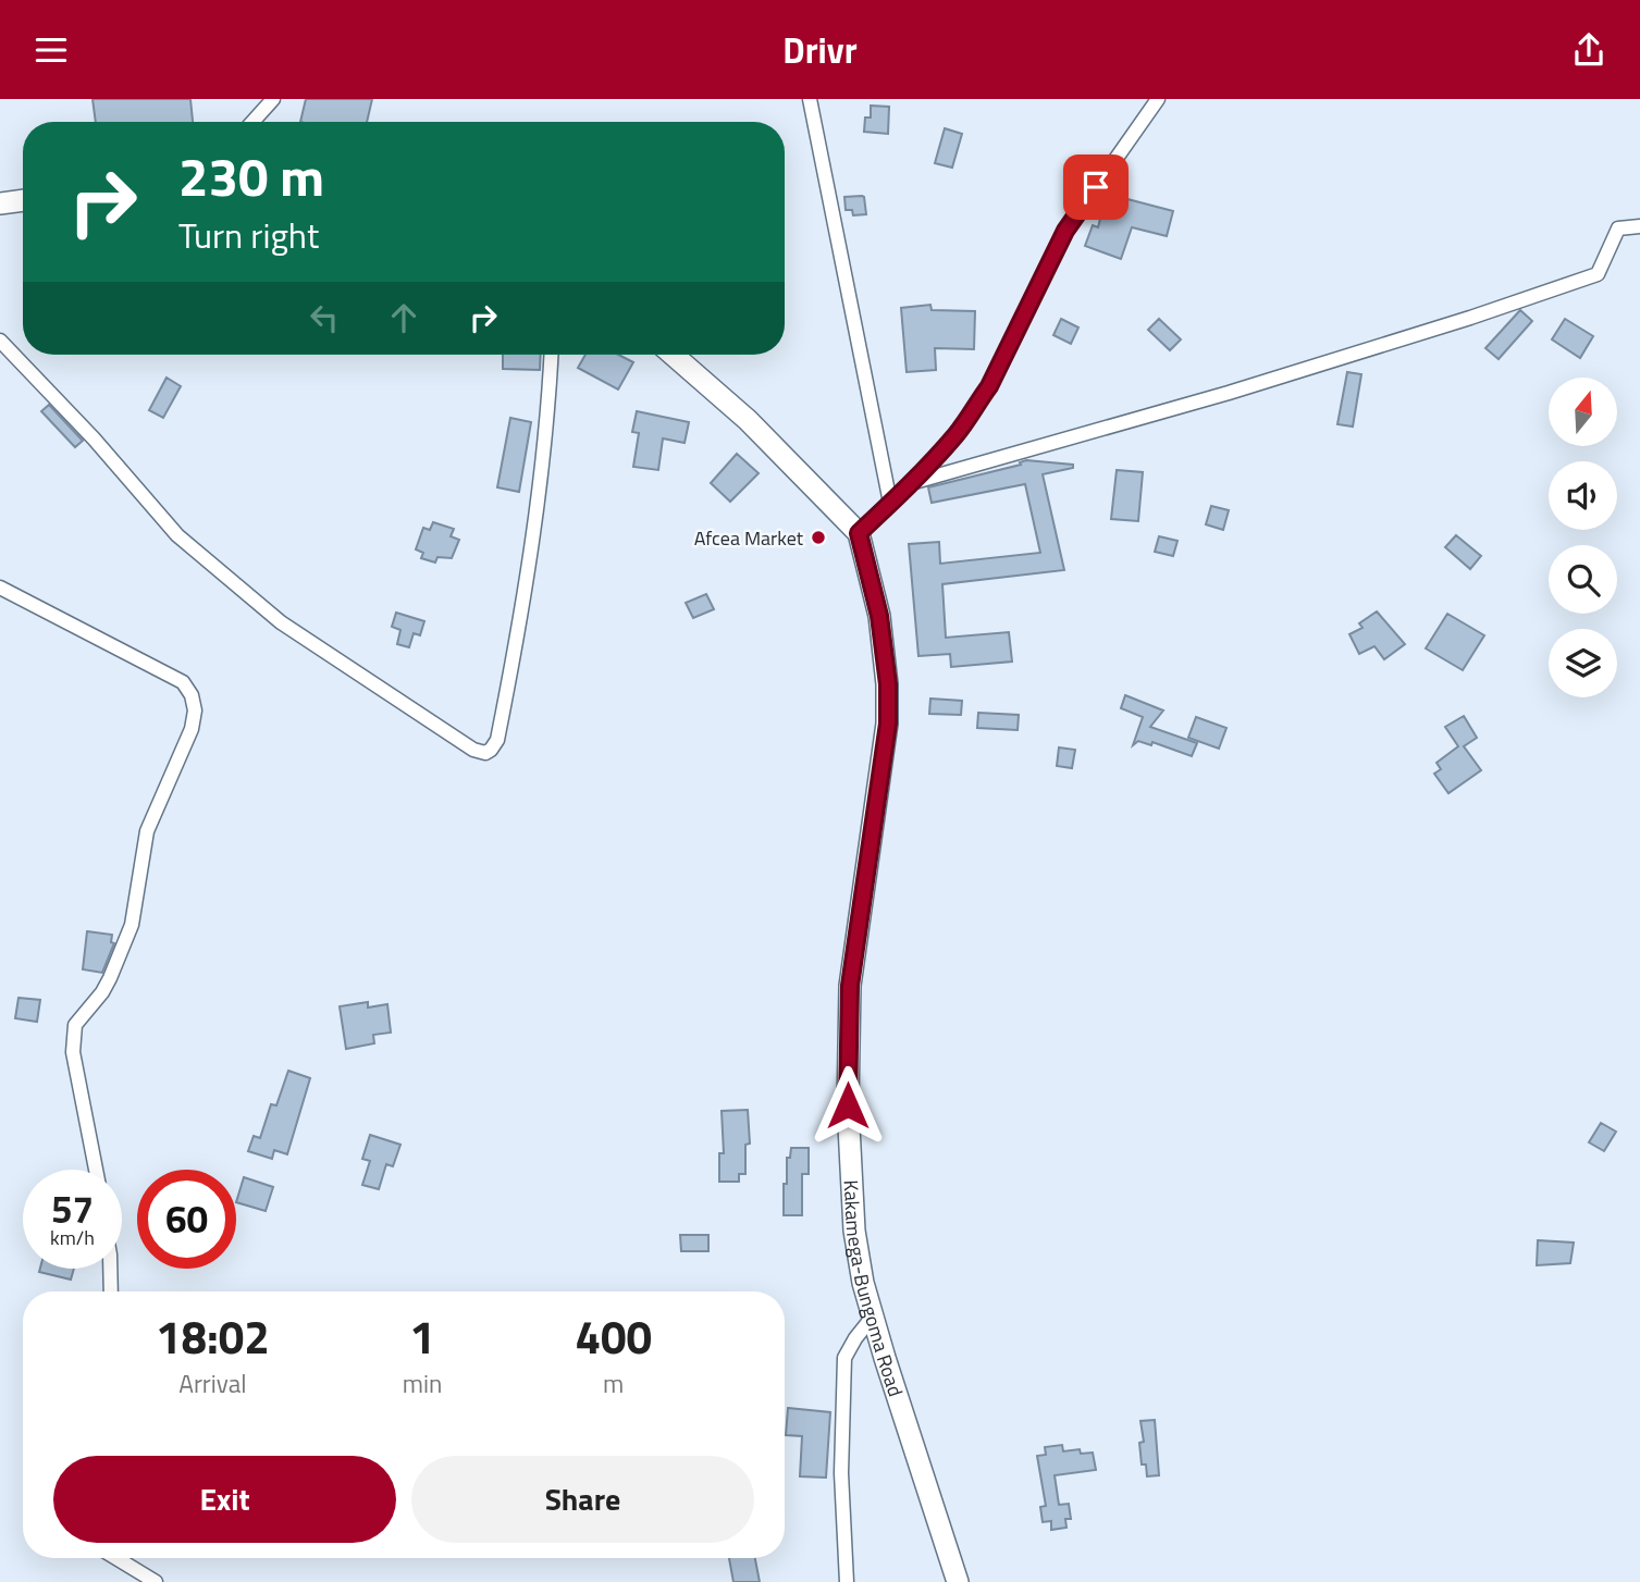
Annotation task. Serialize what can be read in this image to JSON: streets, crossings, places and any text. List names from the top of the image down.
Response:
{
  "streets": {
    "main road": ["Kakamega-Bungoma Road"]
  },
  "places": ["Afcea Market"],
  "north": "top",
  "page": {
    "header": "Drivr",
    "turn": ["230 m", "Turn right"],
    "speed": "57 km/h",
    "limit": "60",
    "eta": [
      "18:02",
      "Arrival",
      "1",
      "min",
      "400",
      "m"
    ],
    "buttons": ["Exit", "Share"]
  }
}
